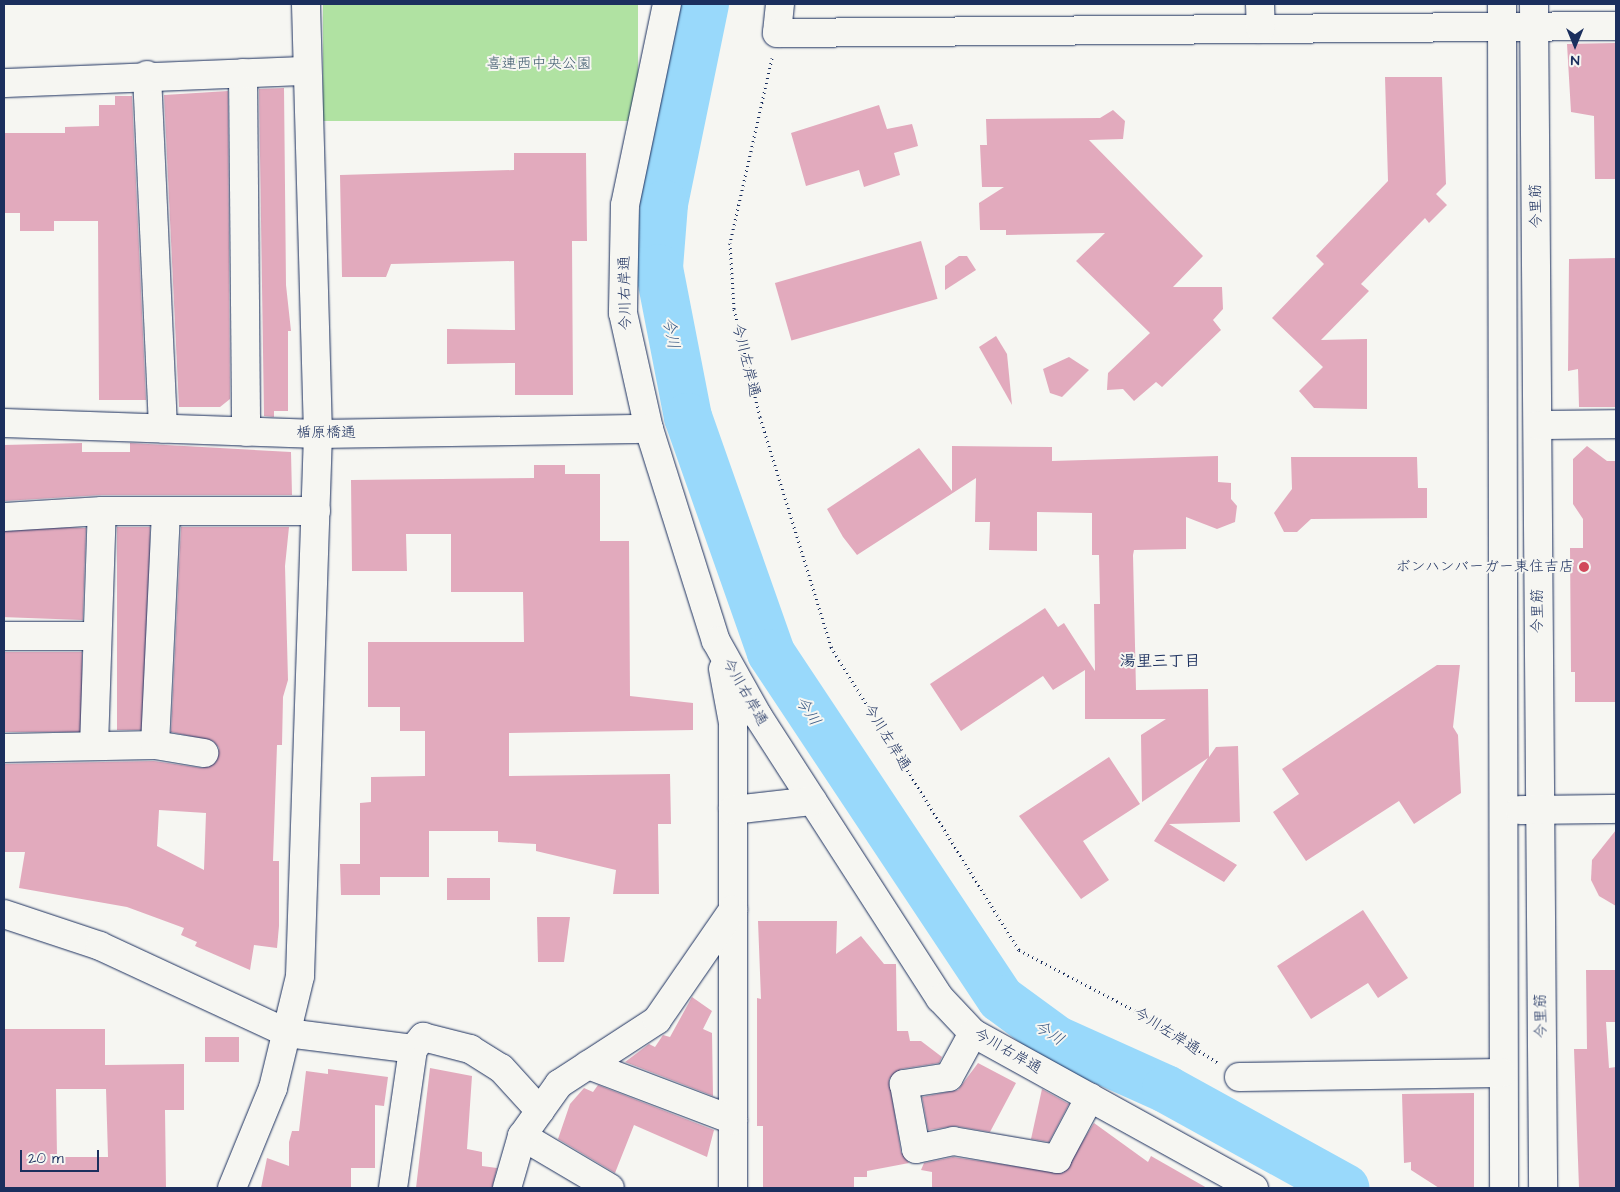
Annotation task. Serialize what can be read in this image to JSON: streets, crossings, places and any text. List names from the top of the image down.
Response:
{
  "streets": {
    "street": ["今里筋", "今川右岸通", "楯原橋通"],
    "path": ["今川左岸通"]
  },
  "crossings": [
    ["今川右岸通", "楯原橋通"]
  ],
  "districts": ["湯里三丁目"],
  "water": ["今川"],
  "parks": ["喜連西中央公園"],
  "places": ["ボンハンバーガー東住吉店"],
  "scale_bar": "20 m",
  "north": "bottom"
}
